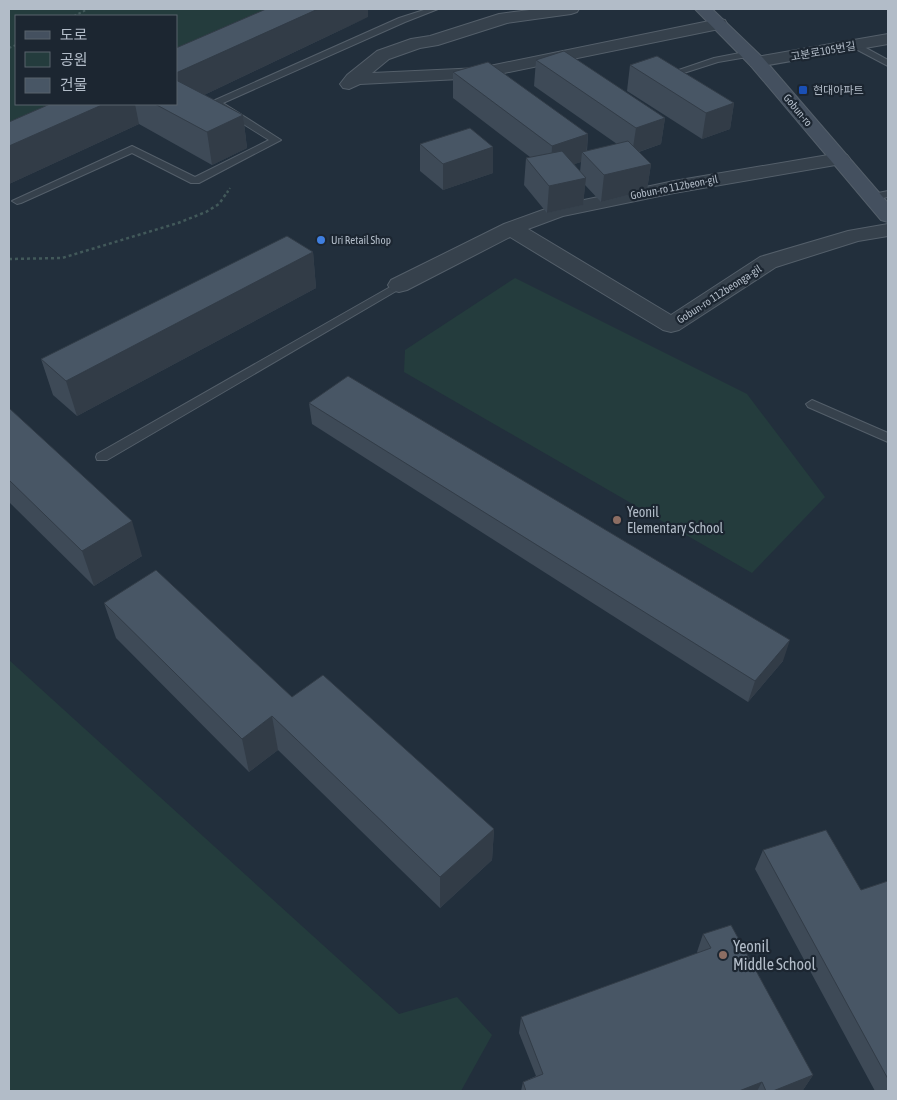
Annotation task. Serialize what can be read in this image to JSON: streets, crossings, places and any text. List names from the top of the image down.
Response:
{
  "streets": {
    "main road": ["Gobun-ro"],
    "street": ["고분로105번길", "Gobun-ro 112beon-gil", "Gobun-ro 112beonga-gil"]
  },
  "crossings": [
    ["고분로105번길", "Gobun-ro"],
    ["Gobun-ro", "Gobun-ro 112beon-gil"],
    ["Gobun-ro 112beon-gil", "Gobun-ro 112beonga-gil"]
  ],
  "places": {
    "transit": ["현대아파트"],
    "other": ["Uri Retail Shop", "Yeonil Elementary School", "Yeonil Middle School"]
  },
  "legend": ["도로", "공원", "건물"]
}
